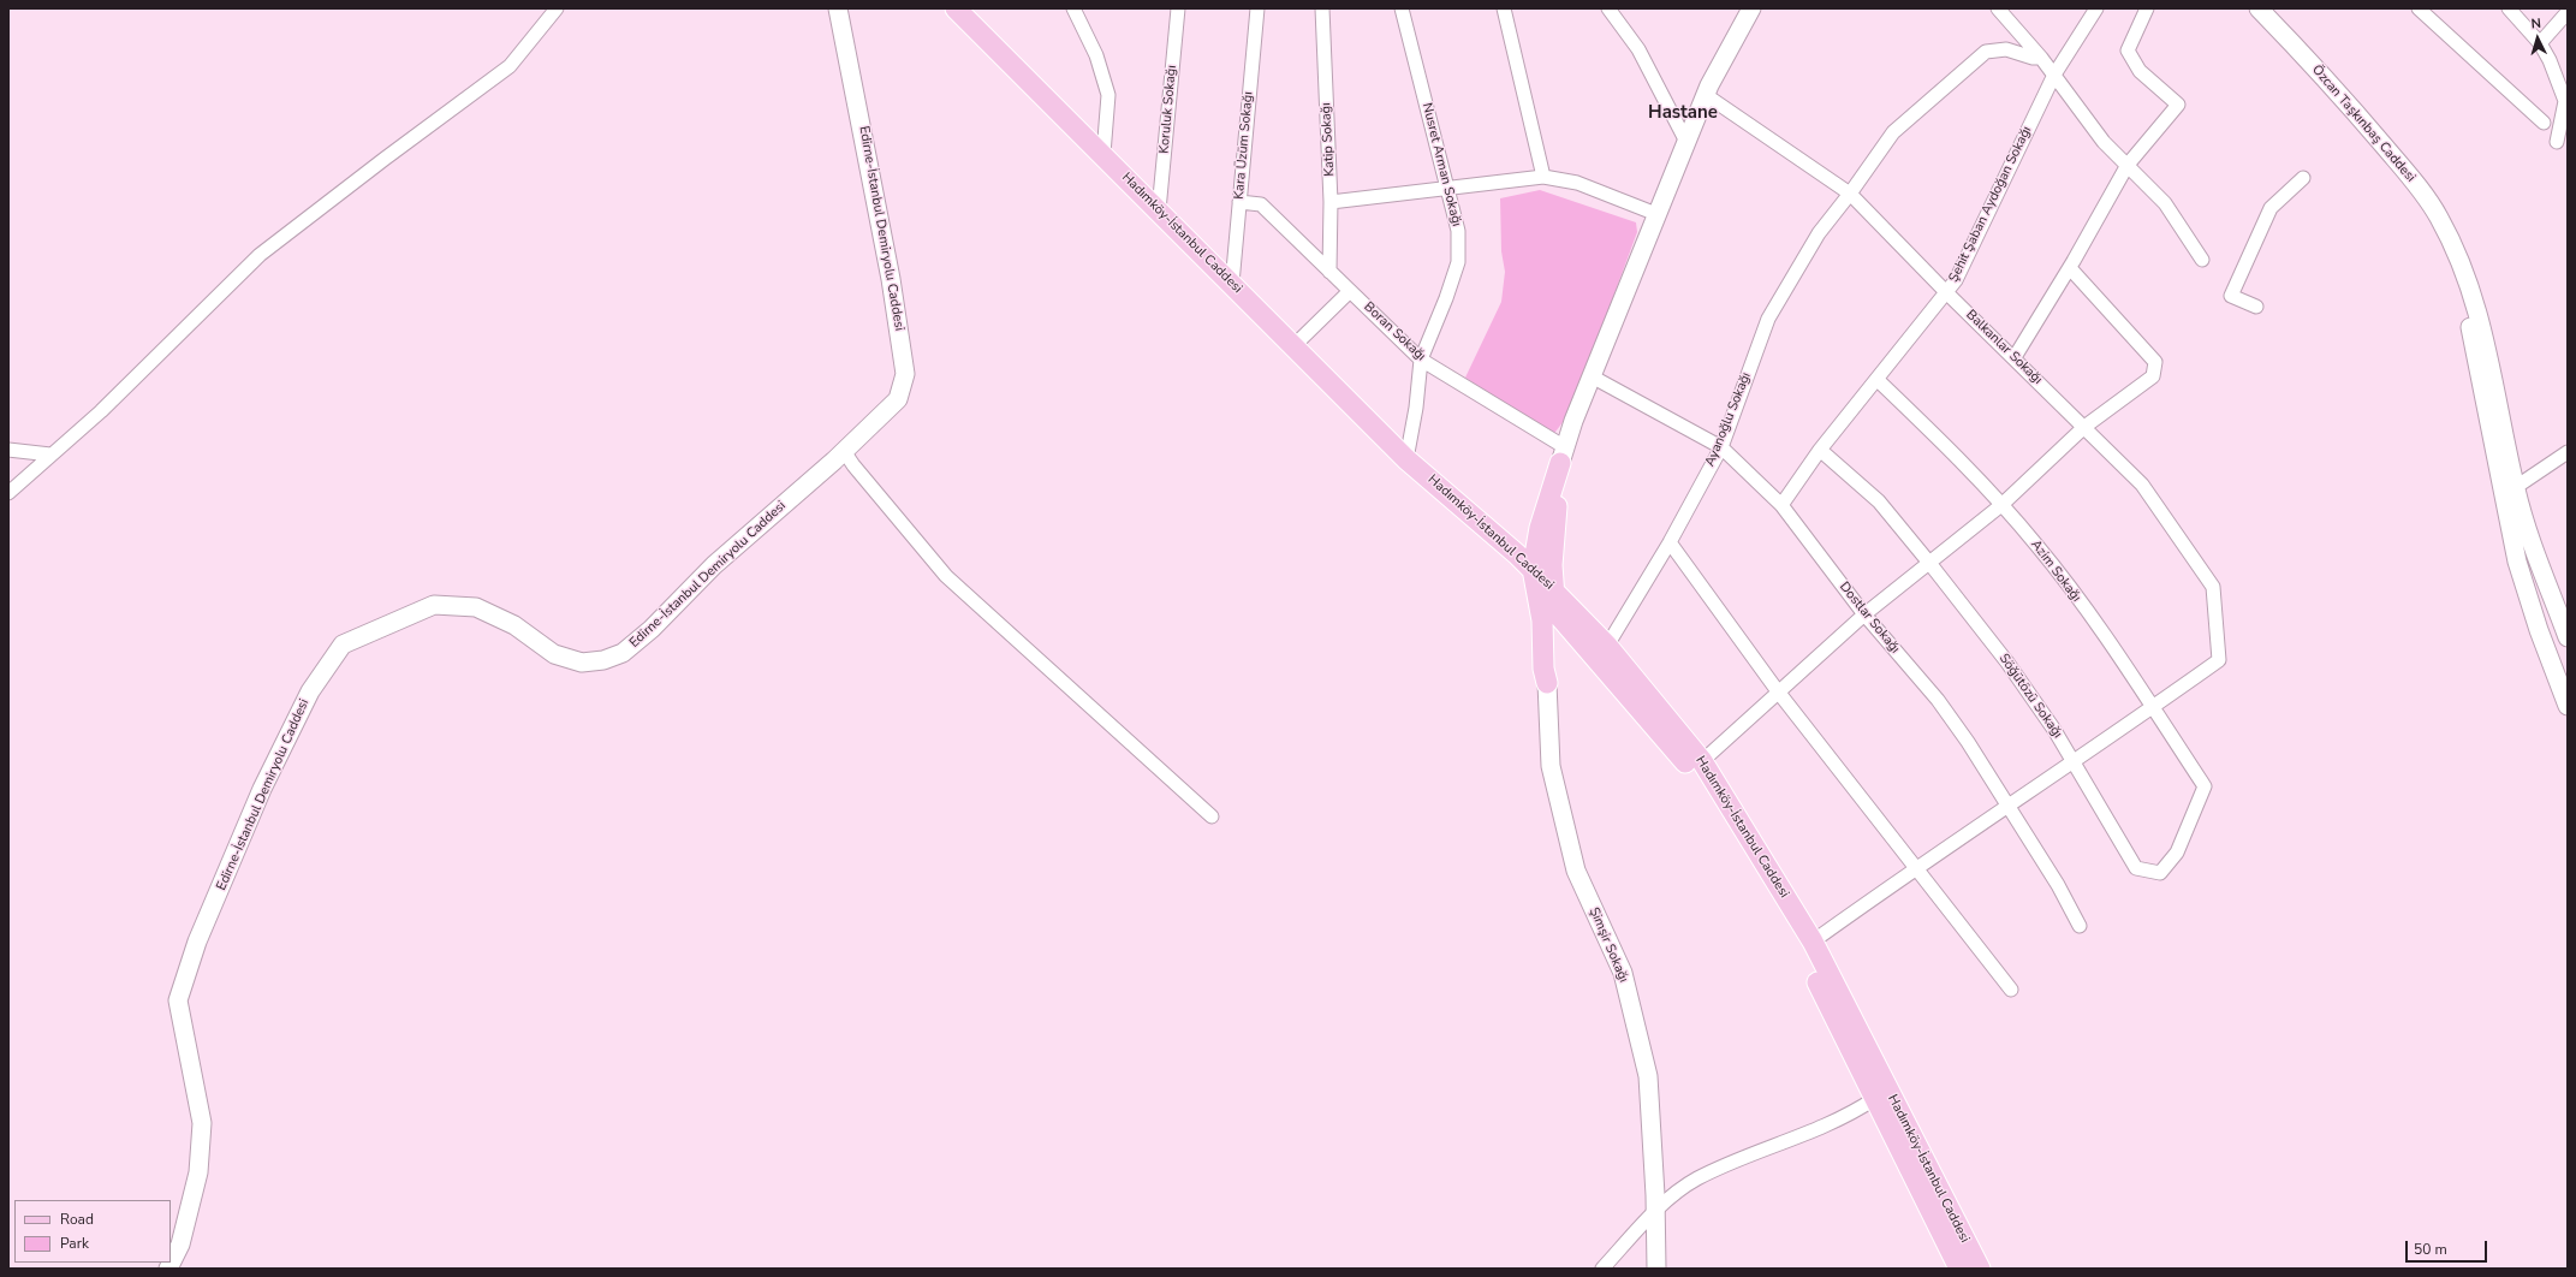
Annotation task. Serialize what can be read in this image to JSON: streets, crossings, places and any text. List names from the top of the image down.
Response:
{
  "streets": {
    "main road": ["Hadımköy-İstanbul Caddesi"],
    "street": [
      "Koruluk Sokağı",
      "Özcan Taşkınbaş Caddesi",
      "Katip Sokağı",
      "Kara Üzüm Sokağı",
      "Nusret Arman Sokağı",
      "Şehit Şaban Aydoğan Sokağı",
      "Edirne-İstanbul Demiryolu Caddesi",
      "Boran Sokağı",
      "Balkanlar Sokağı",
      "Ayanoğlu Sokağı",
      "Azim Sokağı",
      "Dostlar Sokağı",
      "Söğütözü Sokağı",
      "Şimşir Sokağı"
    ]
  },
  "crossings": [
    ["Koruluk Sokağı", "Hadımköy-İstanbul Caddesi"],
    ["Katip Sokağı", "Boran Sokağı"],
    ["Kara Üzüm Sokağı", "Hadımköy-İstanbul Caddesi"],
    ["Kara Üzüm Sokağı", "Boran Sokağı"],
    ["Nusret Arman Sokağı", "Hadımköy-İstanbul Caddesi"],
    ["Nusret Arman Sokağı", "Boran Sokağı"],
    ["Şehit Şaban Aydoğan Sokağı", "Balkanlar Sokağı"],
    ["Şehit Şaban Aydoğan Sokağı", "Azim Sokağı"],
    ["Şehit Şaban Aydoğan Sokağı", "Dostlar Sokağı"],
    ["Şehit Şaban Aydoğan Sokağı", "Söğütözü Sokağı"],
    ["Hadımköy-İstanbul Caddesi", "Ayanoğlu Sokağı"],
    ["Balkanlar Sokağı", "Ayanoğlu Sokağı"],
    ["Balkanlar Sokağı", "Azim Sokağı"],
    ["Ayanoğlu Sokağı", "Dostlar Sokağı"],
    ["Azim Sokağı", "Söğütözü Sokağı"]
  ],
  "districts": ["Hastane"],
  "legend": ["Road", "Park"],
  "scale_bar": "50 m",
  "north": "top"
}
